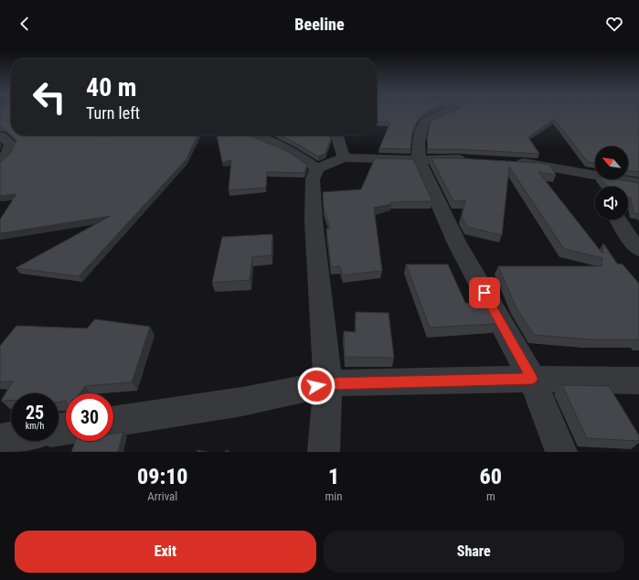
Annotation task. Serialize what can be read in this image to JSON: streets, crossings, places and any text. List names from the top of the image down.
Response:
{
  "north": "top left",
  "page": {
    "header": "Beeline",
    "turn": ["40 m", "Turn left"],
    "speed": "25 km/h",
    "limit": "30",
    "eta": [
      "09:10",
      "Arrival",
      "1",
      "min",
      "60",
      "m"
    ],
    "buttons": ["Exit", "Share"]
  }
}
